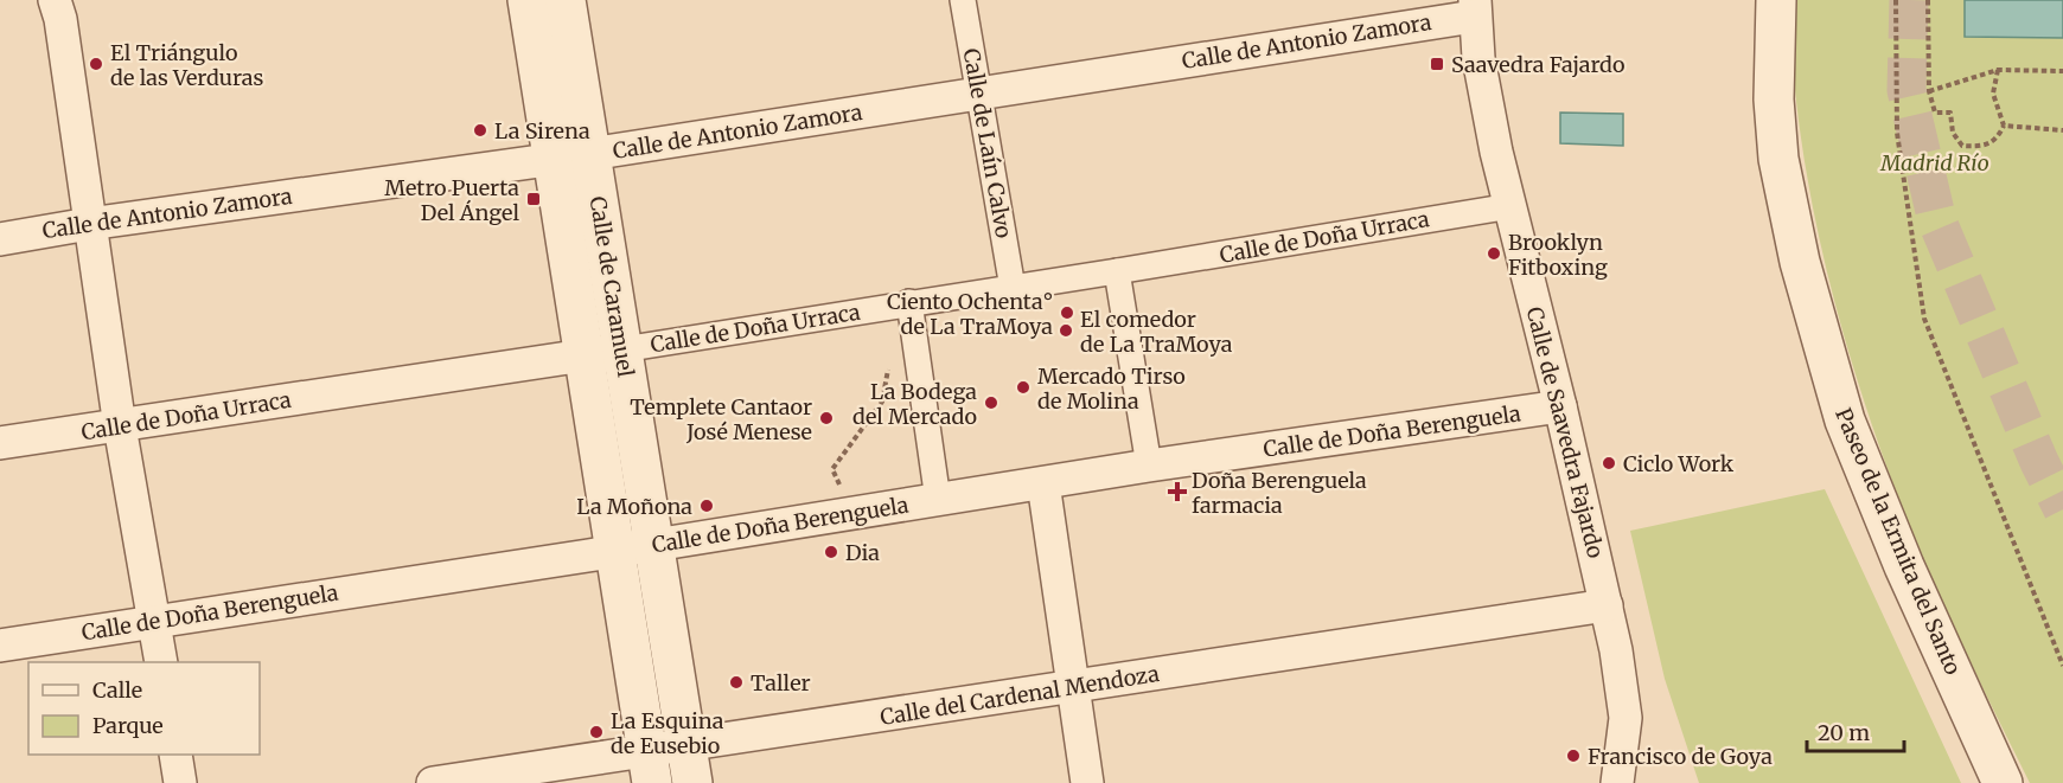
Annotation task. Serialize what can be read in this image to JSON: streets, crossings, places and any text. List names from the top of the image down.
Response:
{
  "streets": {
    "street": [
      "Calle de Antonio Zamora",
      "Calle de Laín Calvo",
      "Calle de Doña Urraca",
      "Calle de Caramuel",
      "Calle de Doña Berenguela",
      "Calle de Saavedra Fajardo",
      "Paseo de la Ermita del Santo",
      "Calle del Cardenal Mendoza"
    ]
  },
  "crossings": [
    ["Calle de Antonio Zamora", "Calle de Laín Calvo"],
    ["Calle de Antonio Zamora", "Calle de Caramuel"],
    ["Calle de Antonio Zamora", "Calle de Saavedra Fajardo"],
    ["Calle de Laín Calvo", "Calle de Doña Urraca"],
    ["Calle de Doña Urraca", "Calle de Caramuel"],
    ["Calle de Doña Urraca", "Calle de Saavedra Fajardo"],
    ["Calle de Caramuel", "Calle de Doña Berenguela"],
    ["Calle de Caramuel", "Calle del Cardenal Mendoza"],
    ["Calle de Doña Berenguela", "Calle de Saavedra Fajardo"],
    ["Calle de Saavedra Fajardo", "Calle del Cardenal Mendoza"]
  ],
  "parks": ["Madrid Río"],
  "places": {
    "other": [
      "El Triángulo de las Verduras",
      "La Sirena",
      "Brooklyn Fitboxing",
      "Ciento Ochenta° de La TraMoya",
      "El comedor de La TraMoya",
      "Mercado Tirso de Molina",
      "La Bodega del Mercado",
      "Templete Cantaor José Menese",
      "Ciclo Work",
      "La Moñona",
      "Dia",
      "Taller",
      "La Esquina de Eusebio",
      "Francisco de Goya"
    ],
    "transit": ["Saavedra Fajardo", "Metro Puerta Del Ángel"],
    "health": ["Doña Berenguela farmacia"]
  },
  "legend": ["Calle", "Parque"],
  "scale_bar": "20 m"
}
